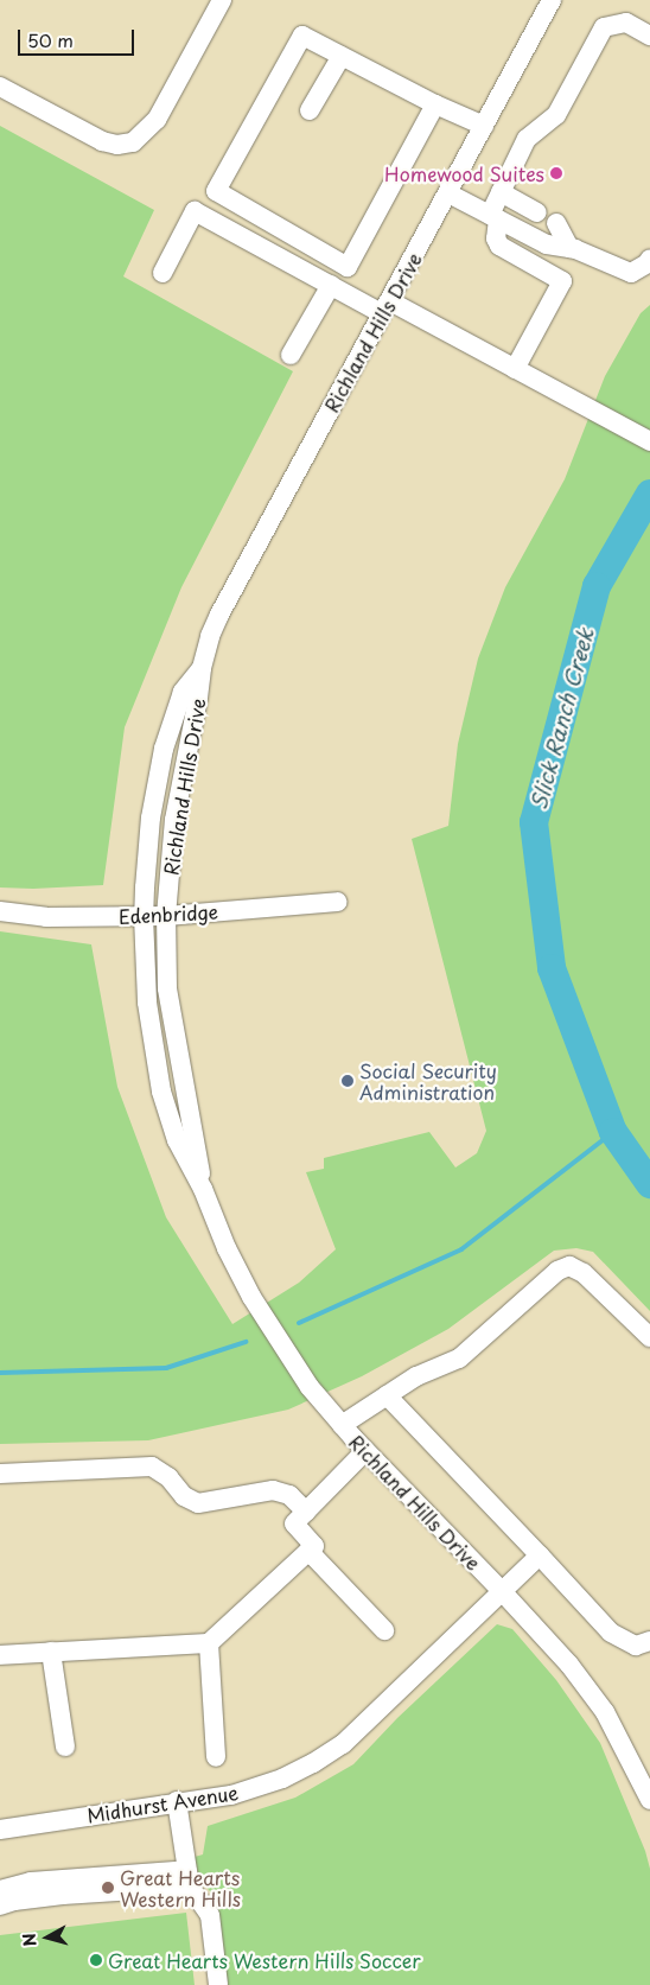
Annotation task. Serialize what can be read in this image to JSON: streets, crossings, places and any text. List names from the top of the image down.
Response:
{
  "streets": {
    "street": ["Richland Hills Drive", "Edenbridge", "Midhurst Avenue"]
  },
  "crossings": [
    ["Richland Hills Drive", "Edenbridge"],
    ["Richland Hills Drive", "Midhurst Avenue"]
  ],
  "water": ["Slick Ranch Creek"],
  "places": [
    "Homewood Suites",
    "Social Security Administration",
    "Great Hearts Western Hills",
    "Great Hearts Western Hills Soccer"
  ],
  "scale_bar": "50 m",
  "north": "left"
}
